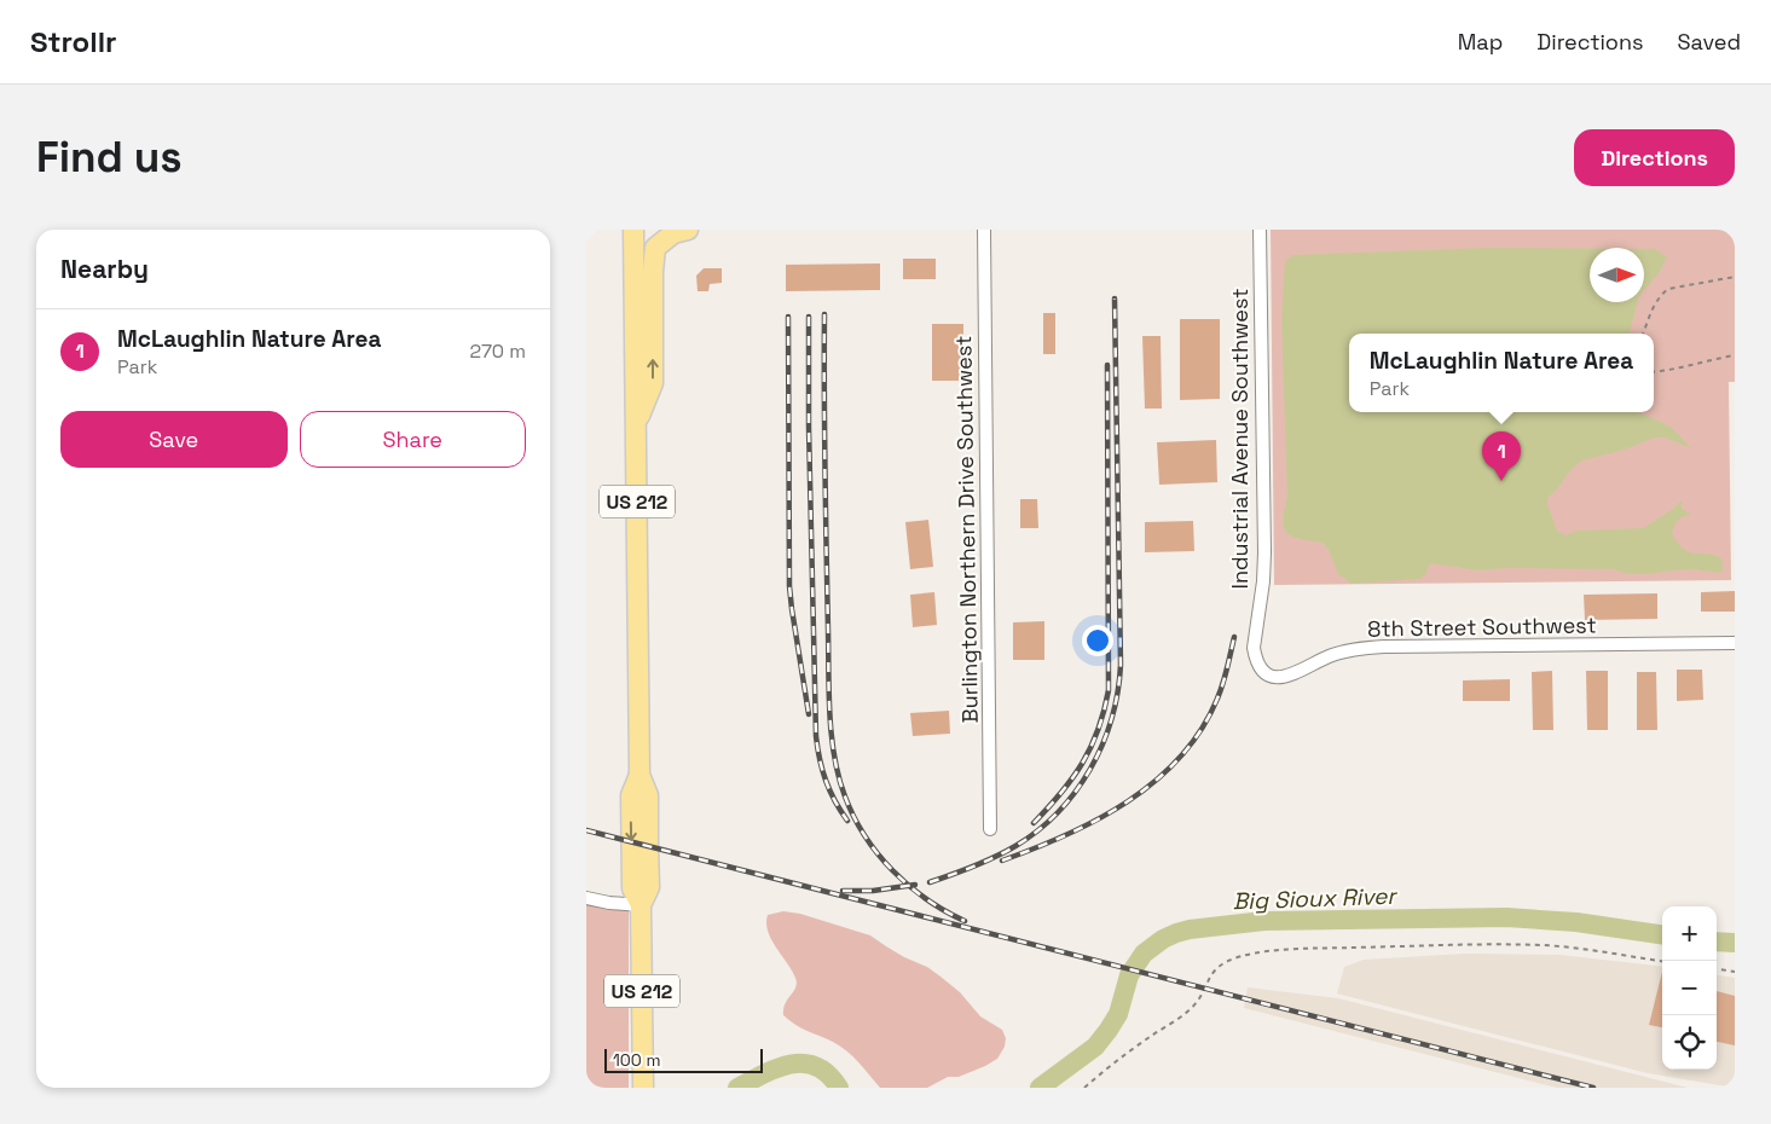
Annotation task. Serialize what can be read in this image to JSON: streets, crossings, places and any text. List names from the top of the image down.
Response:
{
  "streets": {
    "main road": ["US 212"],
    "street": ["Industrial Avenue Southwest", "Burlington Northern Drive Southwest", "8th Street Southwest"]
  },
  "crossings": [
    ["Industrial Avenue Southwest", "8th Street Southwest"]
  ],
  "water": ["Big Sioux River"],
  "scale_bar": "100 m",
  "north": "right",
  "page": {
    "header": "Strollr",
    "nav": ["Map", "Directions", "Saved"],
    "buttons": [
      "Directions",
      ["Save", "Share"]
    ],
    "title": "Find us",
    "heading": "Nearby",
    "list": [
      {
        "mark": "1",
        "name": "McLaughlin Nature Area",
        "note": "Park",
        "value": "270 m"
      }
    ],
    "popup": ["McLaughlin Nature Area", "Park"],
    "pins": "1",
    "map_buttons": ["+", "−"],
    "scale": "100 m"
  }
}
